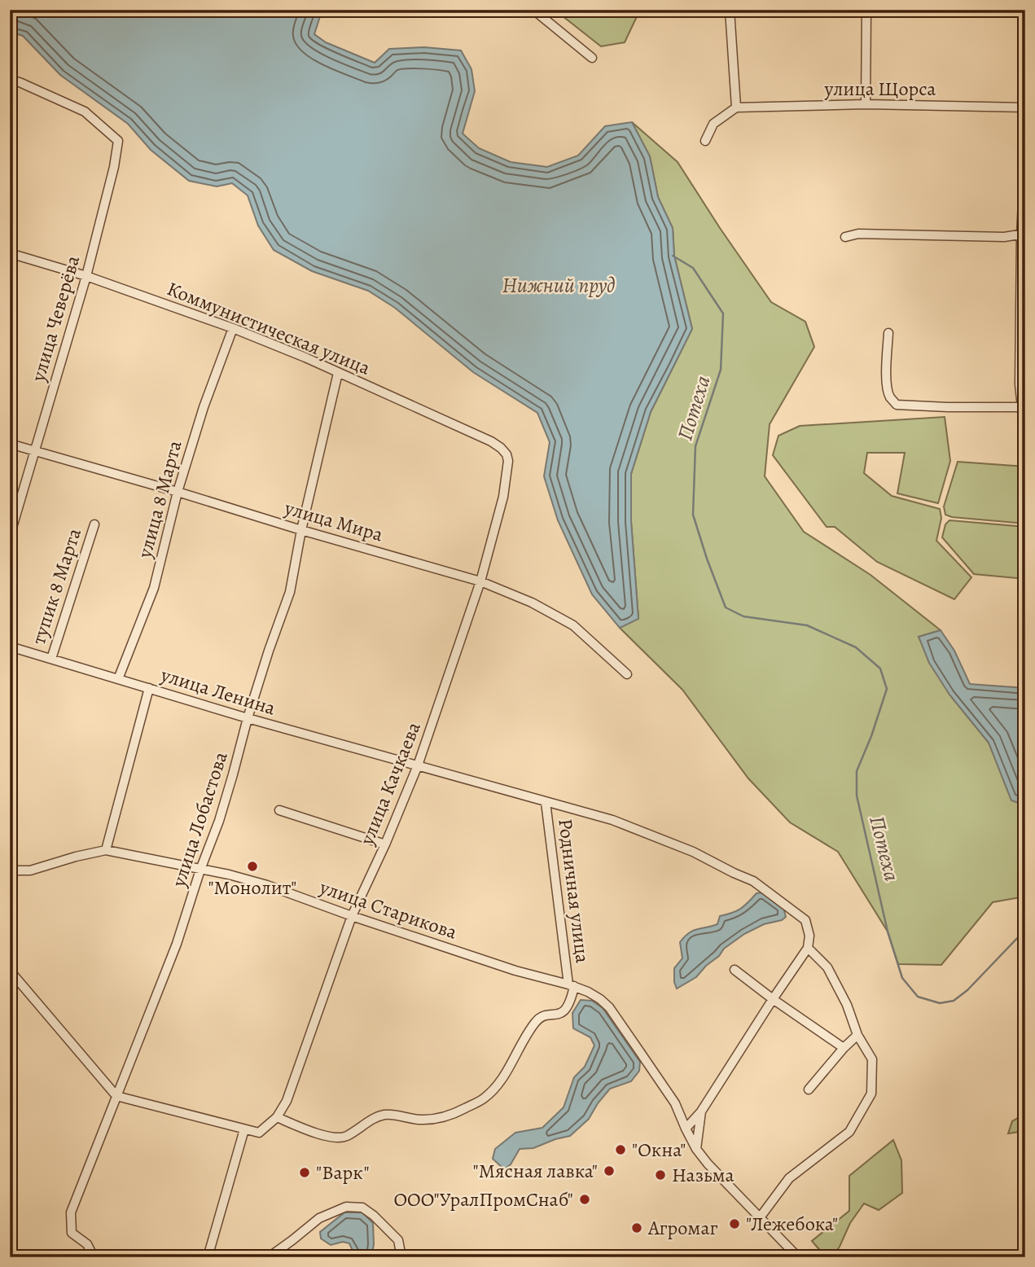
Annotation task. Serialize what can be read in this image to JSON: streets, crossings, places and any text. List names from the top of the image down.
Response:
{
  "streets": {
    "street": [
      "улица Щорса",
      "улица Чеверёва",
      "Коммунистическая улица",
      "улица 8 Марта",
      "улица Мира",
      "тупик 8 Марта",
      "улица Ленина",
      "улица Качкаева",
      "улица Лобастова",
      "Родничная улица",
      "улица Старикова"
    ]
  },
  "crossings": [
    ["улица Чеверёва", "Коммунистическая улица"],
    ["улица Чеверёва", "улица Мира"],
    ["Коммунистическая улица", "улица 8 Марта"],
    ["Коммунистическая улица", "улица Качкаева"],
    ["Коммунистическая улица", "улица Лобастова"],
    ["улица 8 Марта", "улица Мира"],
    ["улица 8 Марта", "улица Ленина"],
    ["улица Мира", "улица Качкаева"],
    ["улица Мира", "улица Лобастова"],
    ["тупик 8 Марта", "улица Ленина"],
    ["улица Ленина", "улица Качкаева"],
    ["улица Ленина", "улица Лобастова"],
    ["улица Ленина", "Родничная улица"],
    ["улица Качкаева", "улица Старикова"],
    ["улица Лобастова", "улица Старикова"],
    ["Родничная улица", "улица Старикова"]
  ],
  "water": ["Нижний пруд", "Потеха"],
  "places": [
    "\"Монолит\"",
    "\"Окна\"",
    "\"Мясная лавка\"",
    "\"Варк\"",
    "Назьма",
    "ООО\"УралПромСнаб\"",
    "\"Лежебока\"",
    "Агромаг"
  ]
}
